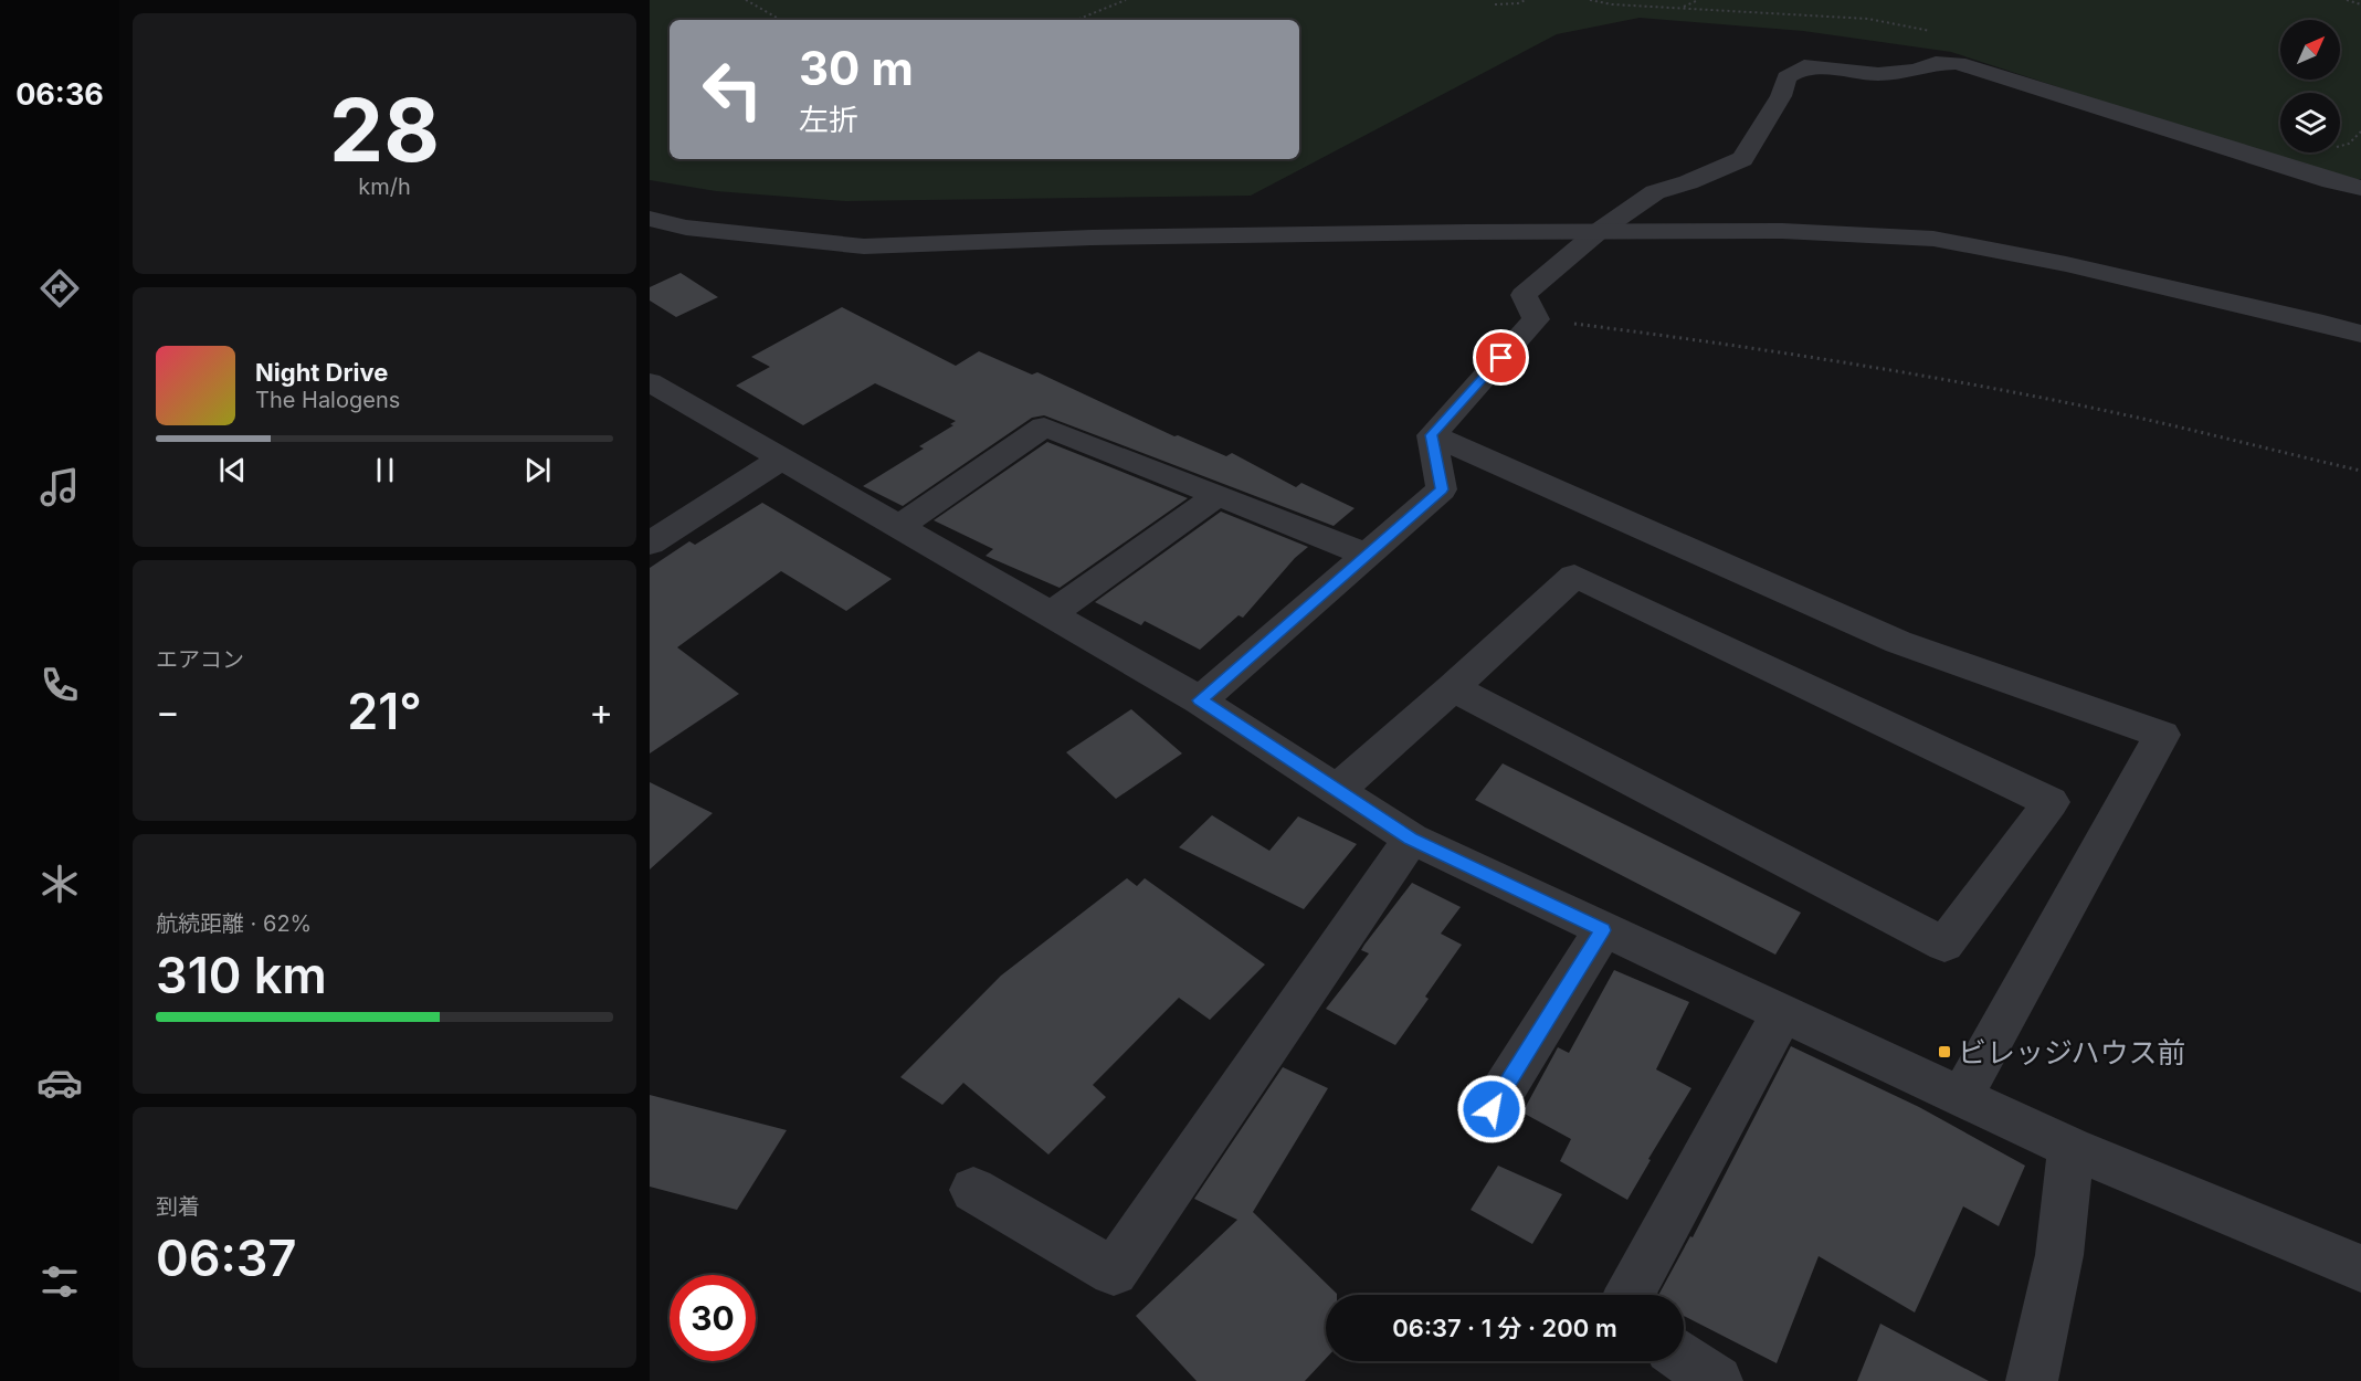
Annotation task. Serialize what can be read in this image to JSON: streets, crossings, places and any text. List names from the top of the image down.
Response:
{
  "places": {
    "transit": ["ビレッジハウス前"]
  },
  "north": "top right",
  "page": {
    "tabs": "06:36",
    "tile": [
      ["28", "km/h"],
      "エアコン",
      ["航続距離 · 62%", "310 km"],
      ["到着", "06:37"]
    ],
    "turn": ["30 m", "左折"],
    "song": ["Night Drive", "The Halogens"],
    "heat": ["−", "21°", "+"],
    "limit": "30",
    "trip": "06:37 · 1 分 · 200 m"
  }
}
